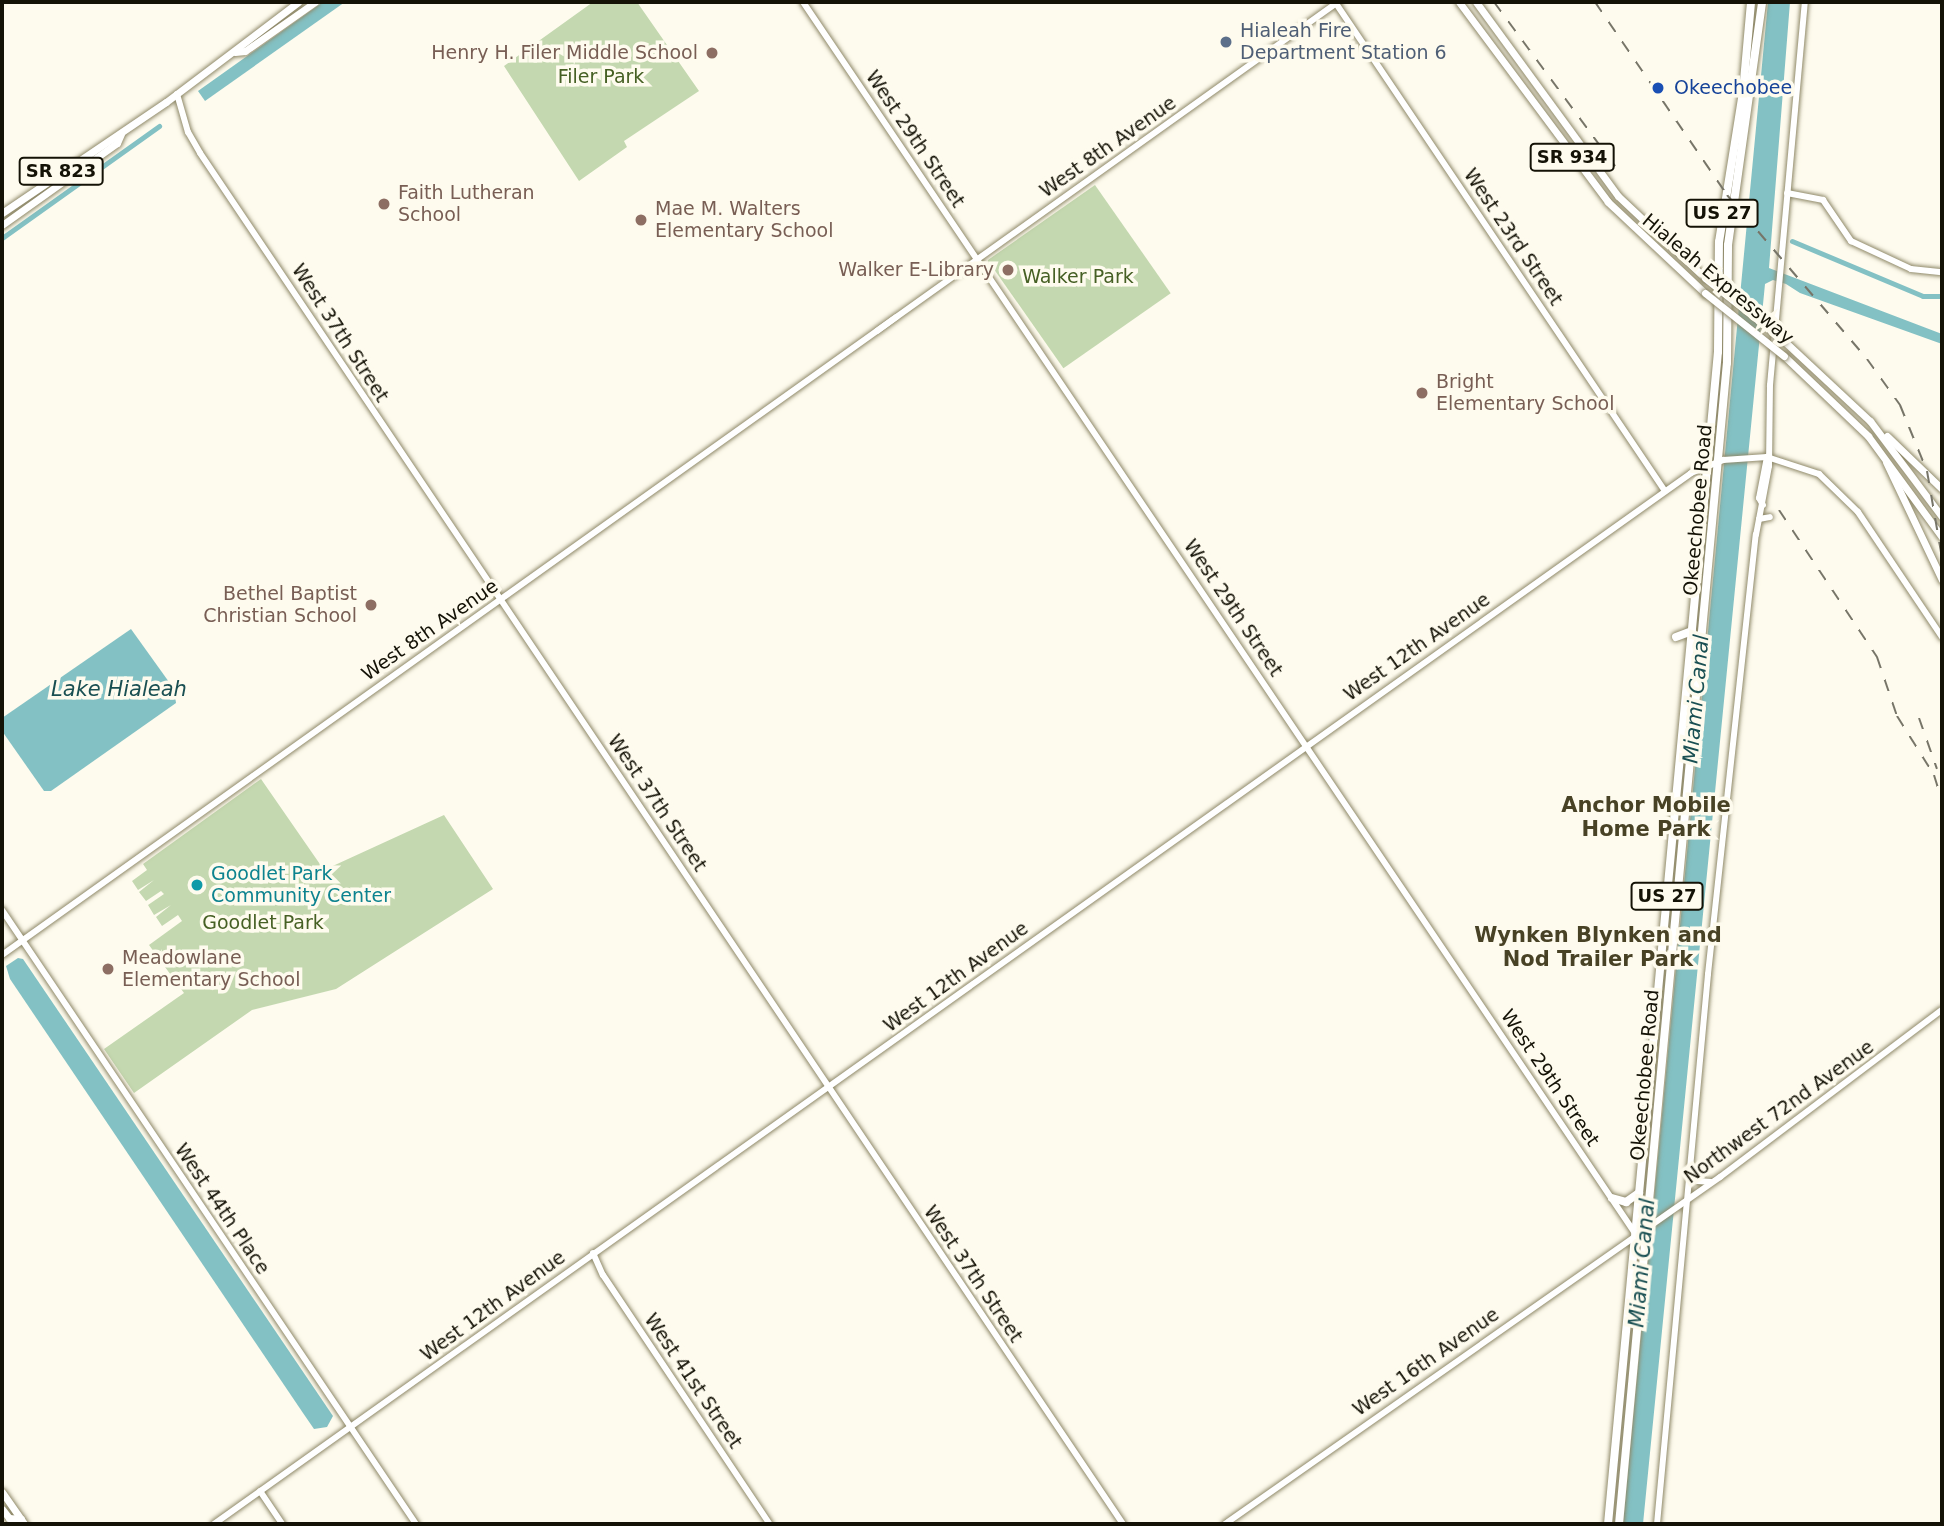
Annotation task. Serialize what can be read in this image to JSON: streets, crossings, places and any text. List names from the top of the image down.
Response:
{
  "streets": {
    "highway": ["US 27", "Okeechobee Road"],
    "main road": ["SR 934", "SR 823", "Hialeah Expressway"],
    "street": [
      "West 29th Street",
      "West 8th Avenue",
      "West 23rd Street",
      "West 37th Street",
      "West 12th Avenue",
      "Northwest 72nd Avenue",
      "West 44th Place",
      "West 16th Avenue",
      "West 41st Street"
    ]
  },
  "crossings": [
    ["West 29th Street", "West 8th Avenue"],
    ["West 29th Street", "Okeechobee Road"],
    ["West 29th Street", "West 12th Avenue"],
    ["West 29th Street", "West 16th Avenue"],
    ["West 8th Avenue", "West 23rd Street"],
    ["West 8th Avenue", "West 37th Street"],
    ["West 8th Avenue", "West 44th Place"],
    ["SR 823", "West 37th Street"],
    ["West 23rd Street", "West 12th Avenue"],
    ["West 37th Street", "West 12th Avenue"],
    ["Okeechobee Road", "West 12th Avenue"],
    ["Okeechobee Road", "Northwest 72nd Avenue"],
    ["Okeechobee Road", "West 16th Avenue"],
    ["West 12th Avenue", "West 44th Place"],
    ["West 12th Avenue", "West 41st Street"],
    ["Northwest 72nd Avenue", "West 16th Avenue"]
  ],
  "districts": ["Anchor Mobile Home Park", "Wynken Blynken and Nod Trailer Park"],
  "water": ["Lake Hialeah", "Miami Canal"],
  "parks": ["Filer Park", "Walker Park", "Goodlet Park"],
  "places": [
    "Hialeah Fire Department Station 6",
    "Henry H. Filer Middle School",
    "Okeechobee",
    "Faith Lutheran School",
    "Mae M. Walters Elementary School",
    "Walker E-Library",
    "Bright Elementary School",
    "Bethel Baptist Christian School",
    "Goodlet Park Community Center",
    "Meadowlane Elementary School"
  ]
}
